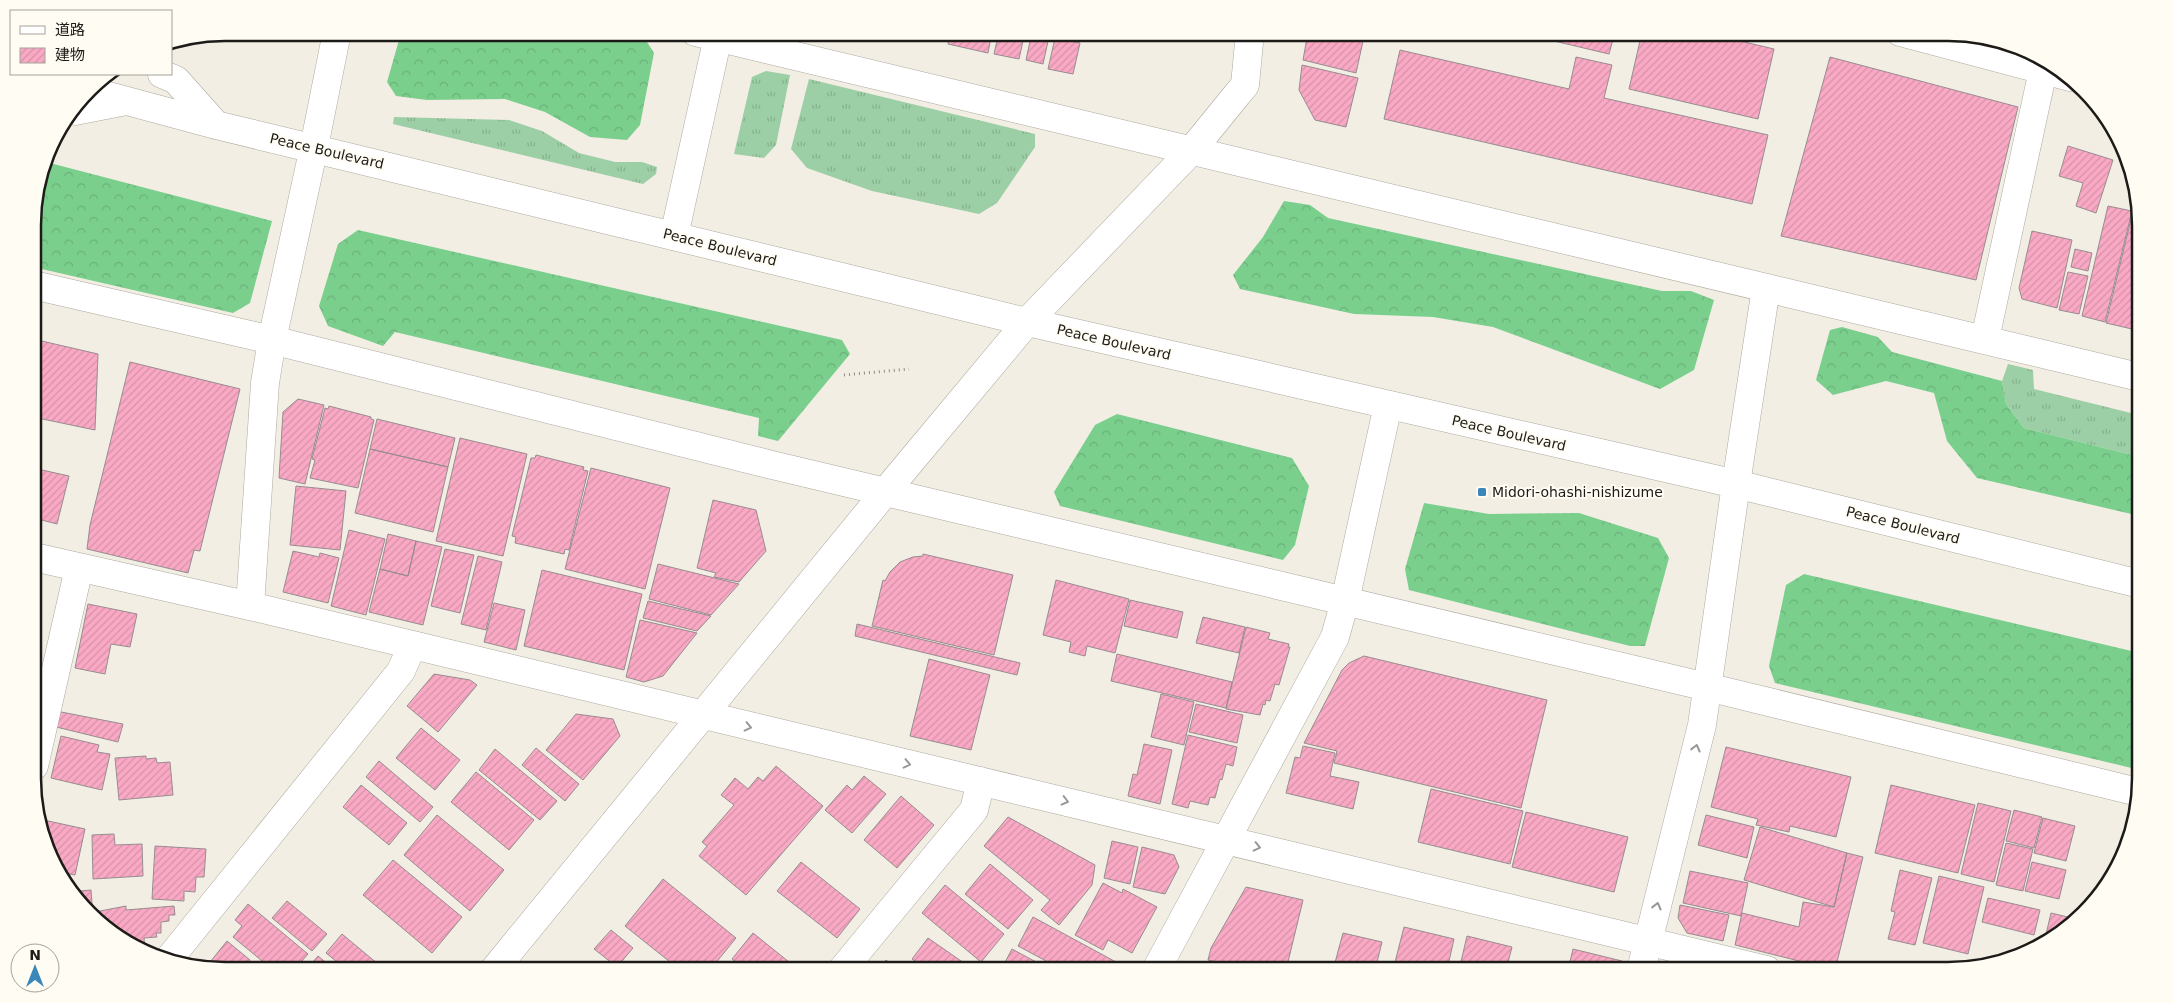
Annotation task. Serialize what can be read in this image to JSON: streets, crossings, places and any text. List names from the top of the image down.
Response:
{
  "streets": {
    "street": ["Peace Boulevard"]
  },
  "places": {
    "transit": ["Midori-ohashi-nishizume"]
  },
  "legend": ["道路", "建物"],
  "north": "top"
}
